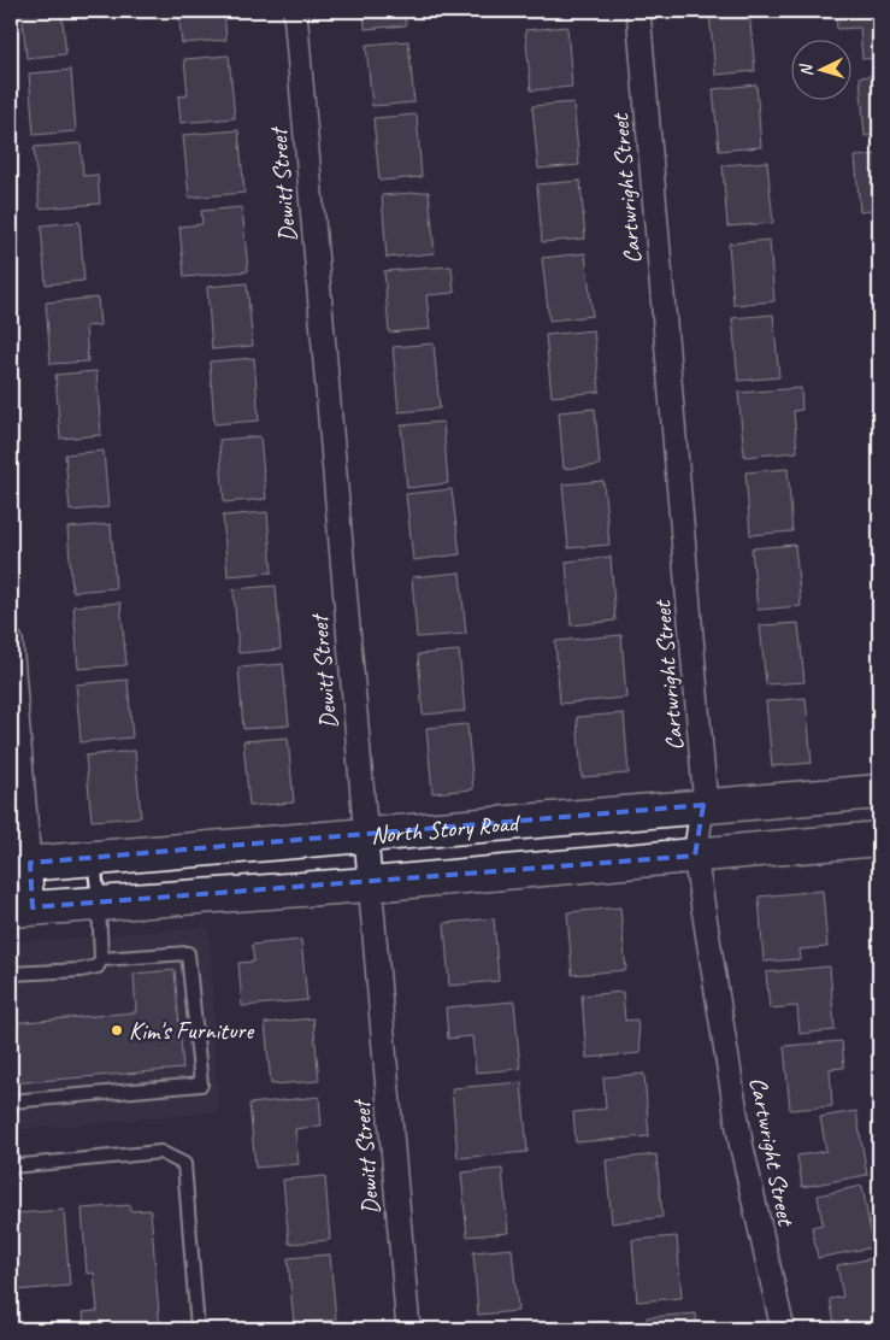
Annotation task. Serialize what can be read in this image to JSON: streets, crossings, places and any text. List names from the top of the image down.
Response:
{
  "streets": {
    "main road": ["North Story Road"],
    "street": ["Dewitt Street", "Cartwright Street"]
  },
  "crossings": [
    ["Dewitt Street", "North Story Road"],
    ["Cartwright Street", "North Story Road"]
  ],
  "places": ["Kim's Furniture"],
  "north": "left"
}
